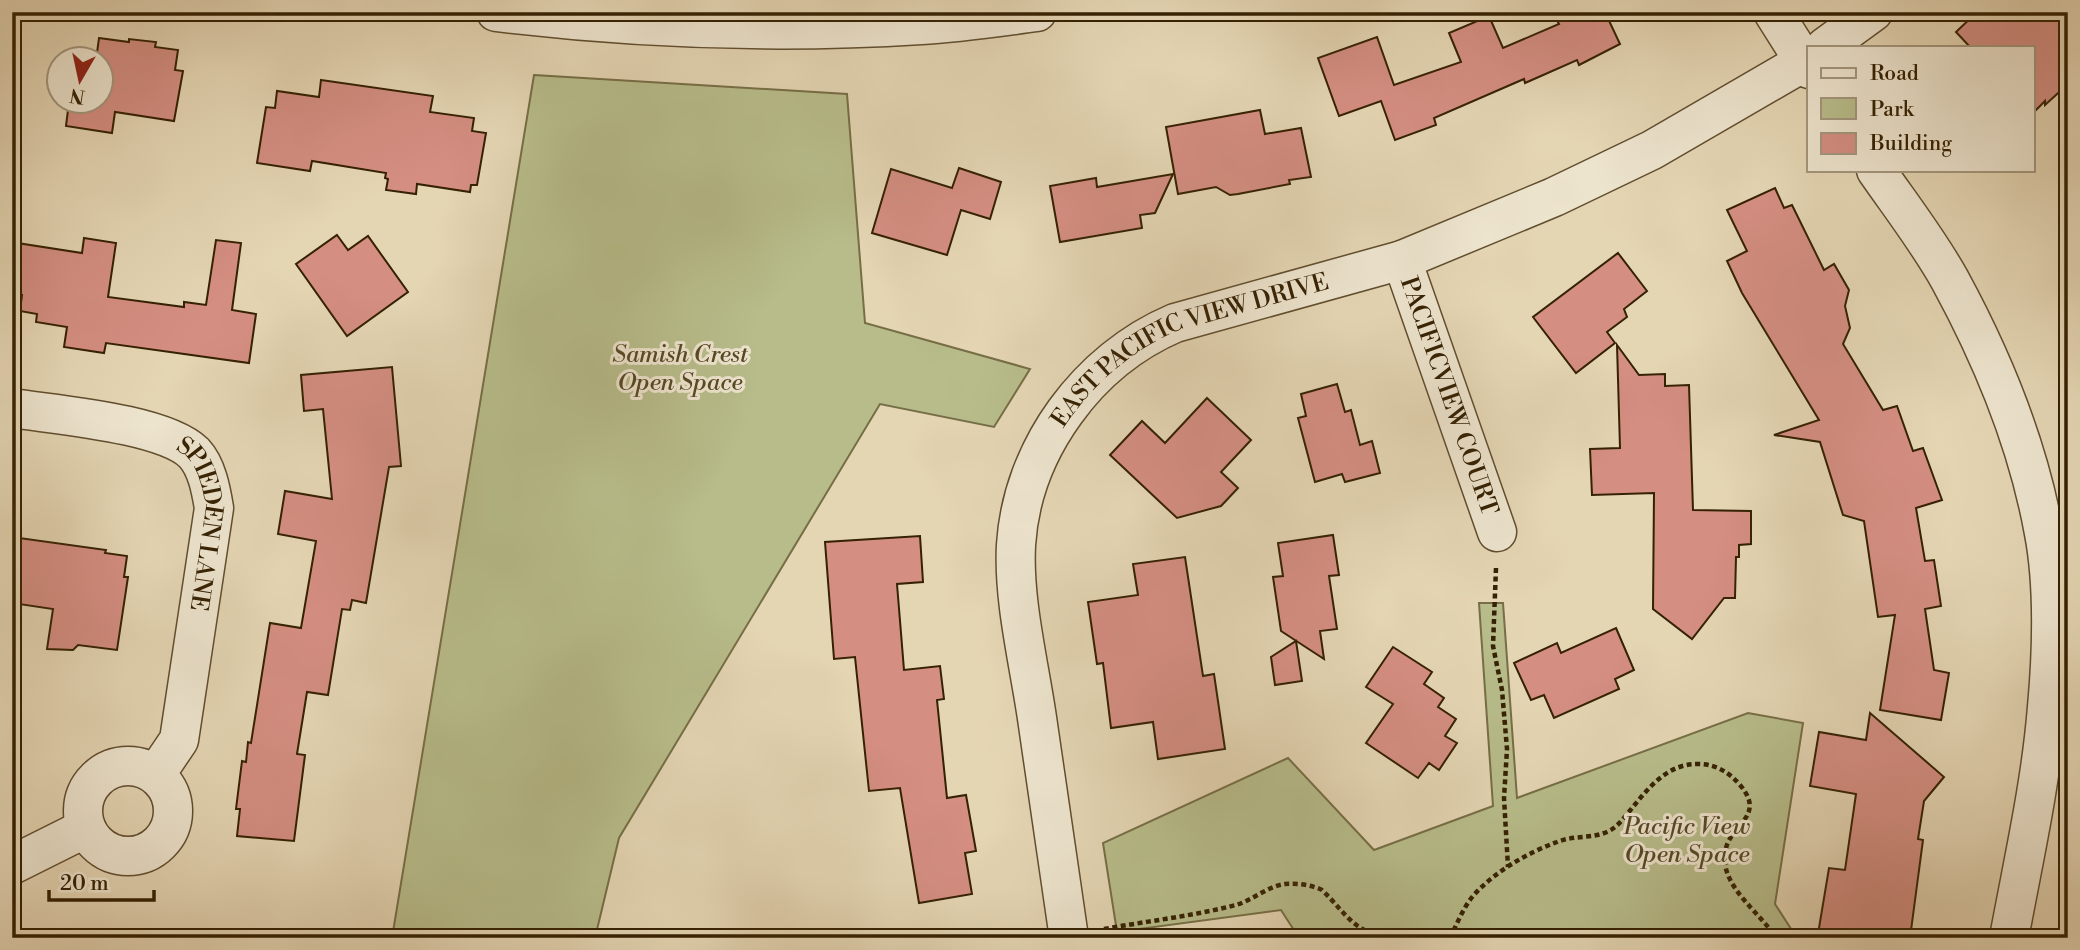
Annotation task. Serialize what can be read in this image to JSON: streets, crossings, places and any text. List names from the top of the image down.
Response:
{
  "streets": {
    "street": ["EAST PACIFIC VIEW DRIVE", "PACIFICVIEW COURT", "SPIEDEN LANE"]
  },
  "crossings": [
    ["EAST PACIFIC VIEW DRIVE", "PACIFICVIEW COURT"]
  ],
  "parks": ["Samish Crest Open Space", "Pacific View Open Space"],
  "legend": ["Road", "Park", "Building"],
  "scale_bar": "20 m",
  "north": "bottom"
}
